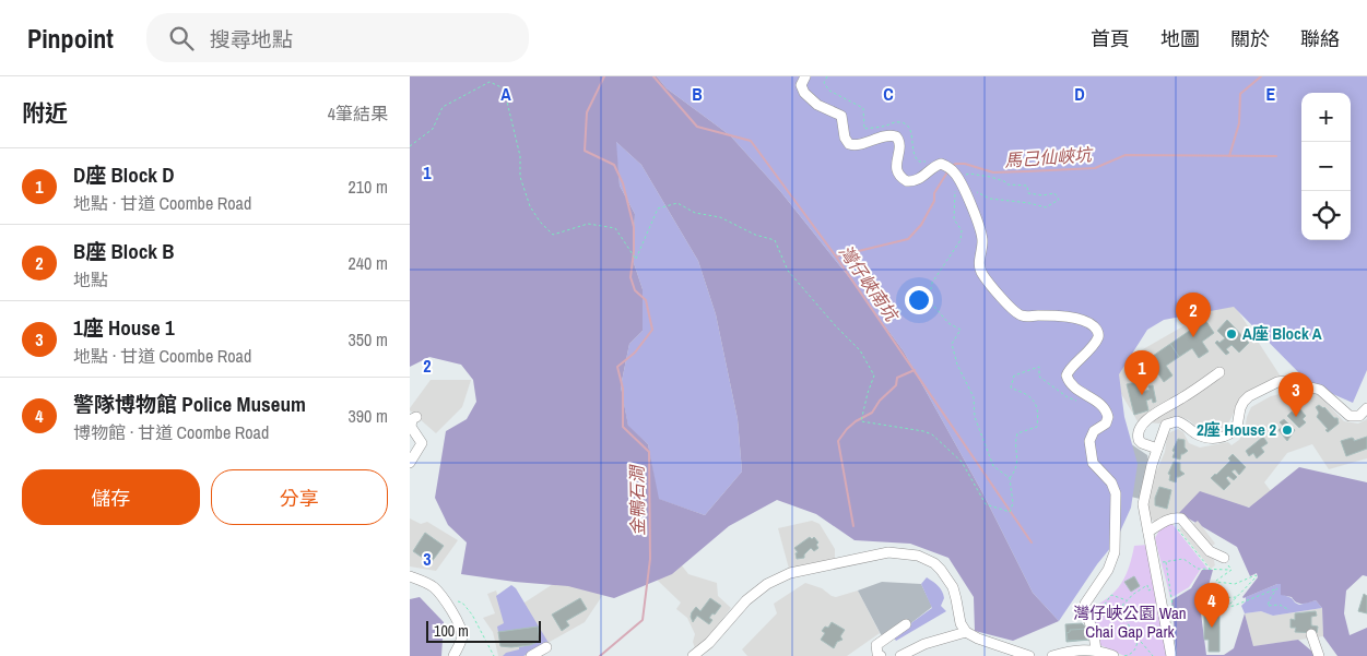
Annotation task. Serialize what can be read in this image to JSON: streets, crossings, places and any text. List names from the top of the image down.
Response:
{
  "water": ["馬己仙峽坑", "灣仔峽南坑", "金鴨石澗"],
  "parks": ["灣仔峽公園 Wan Chai Gap Park"],
  "places": ["A座 Block A", "2座 House 2"],
  "scale_bar": "100 m",
  "page": {
    "header": "Pinpoint",
    "search": "搜尋地點",
    "nav": [
      "首頁",
      "地圖",
      "關於",
      "聯絡"
    ],
    "heading": ["附近", "4筆結果"],
    "map_buttons": ["+", "−"],
    "list": [
      {
        "mark": "1",
        "name": "D座 Block D",
        "note": "地點 · 甘道 Coombe Road",
        "value": "210 m"
      },
      {
        "mark": "2",
        "name": "B座 Block B",
        "note": "地點",
        "value": "240 m"
      },
      {
        "mark": "3",
        "name": "1座 House 1",
        "note": "地點 · 甘道 Coombe Road",
        "value": "350 m"
      },
      {
        "mark": "4",
        "name": "警隊博物館 Police Museum",
        "note": "博物館 · 甘道 Coombe Road",
        "value": "390 m"
      }
    ],
    "pins": [
      "2",
      "1",
      "3",
      "4"
    ],
    "buttons": ["儲存", "分享"],
    "scale": "100 m"
  },
  "grid": {
    "columns": [
      "A",
      "B",
      "C",
      "D",
      "E"
    ],
    "rows": ["1", "2", "3"]
  }
}
